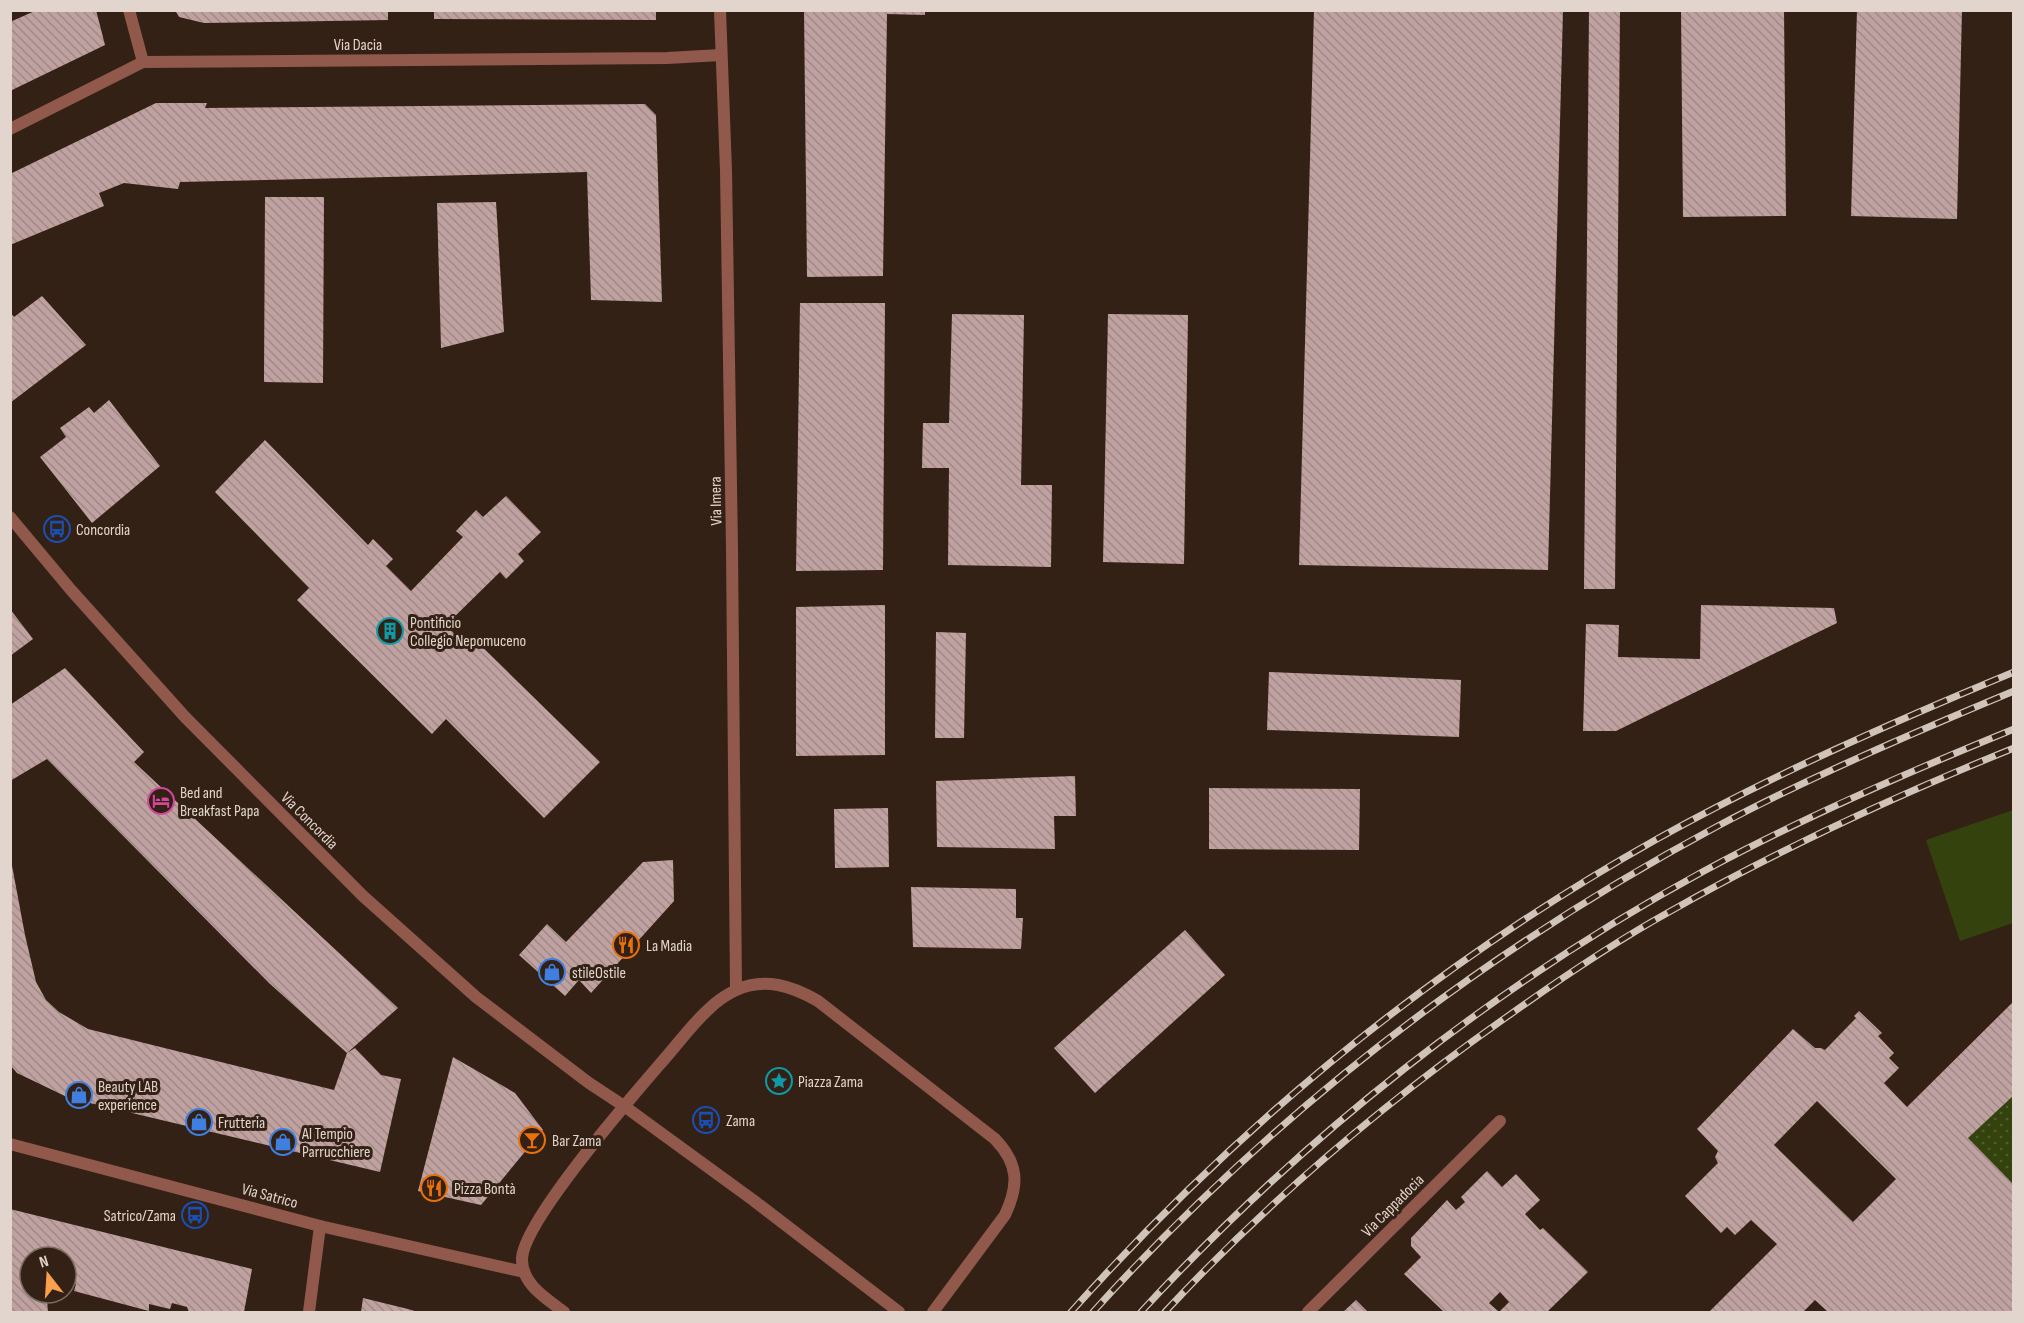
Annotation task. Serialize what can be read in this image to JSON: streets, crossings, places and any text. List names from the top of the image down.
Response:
{
  "streets": {
    "street": [
      "Via Dacia",
      "Via Imera",
      "Via Concordia",
      "Via Satrico",
      "Via Cappadocia"
    ]
  },
  "crossings": [
    ["Via Dacia", "Via Imera"]
  ],
  "places": {
    "bus stop": ["Concordia", "Zama", "Satrico/Zama"],
    "building": ["Pontificio Collegio Nepomuceno"],
    "hotel": ["Bed and Breakfast Papa"],
    "restaurant": ["La Madia", "Pizza Bontà"],
    "shop": [
      "stileOstile",
      "Beauty LAB experience",
      "Frutteria",
      "Al Tempio Parrucchiere"
    ],
    "place": ["Piazza Zama"],
    "bar": ["Bar Zama"]
  },
  "north": "top"
}
